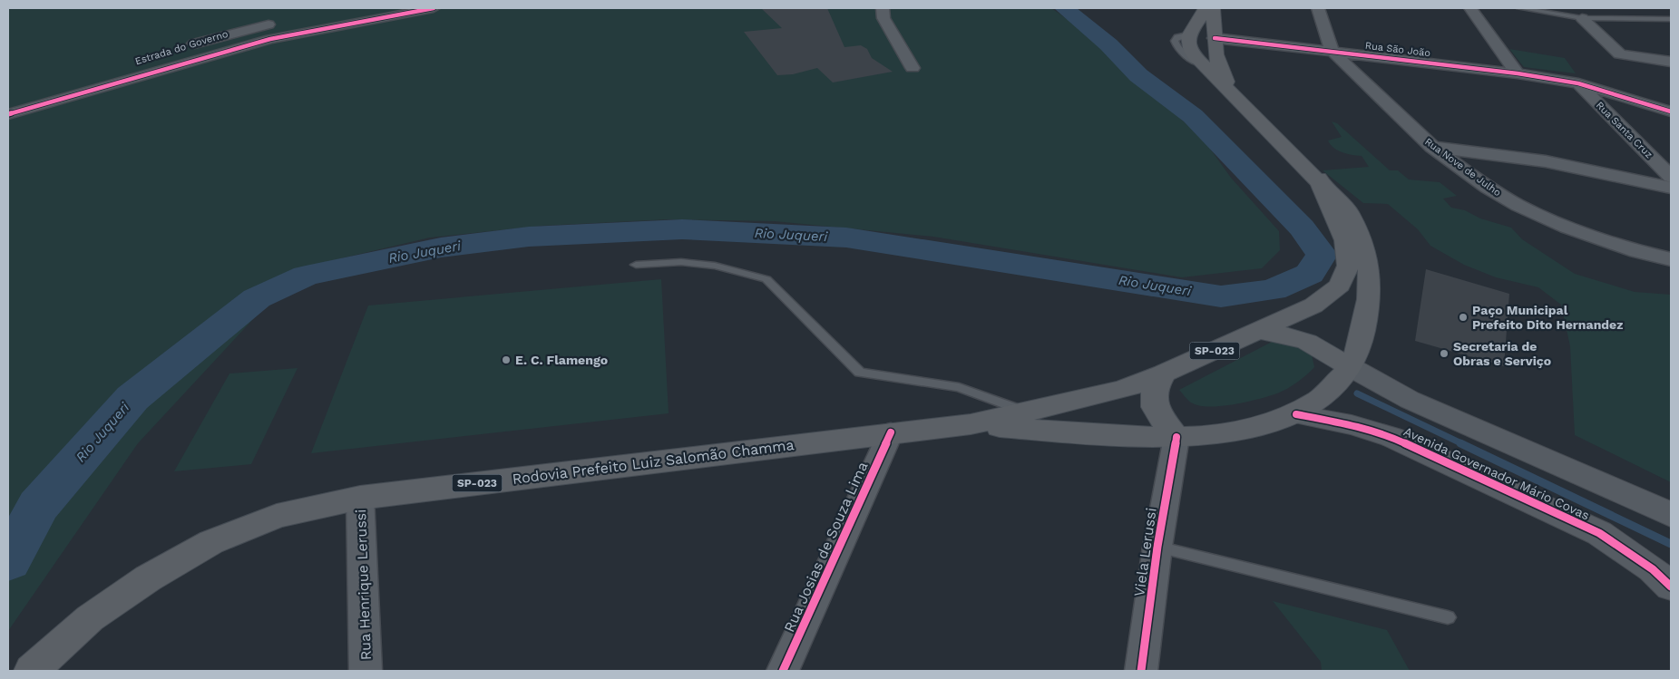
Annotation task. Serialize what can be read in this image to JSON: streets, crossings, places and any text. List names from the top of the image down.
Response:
{
  "streets": {
    "main road": ["SP-023", "Rodovia Prefeito Luiz Salomão Chamma"],
    "street": [
      "Estrada do Governo",
      "Rua São João",
      "Rua Santa Cruz",
      "Rua Nove de Julho",
      "Avenida Governador Mário Covas",
      "Rua Josias de Souza Lima",
      "Viela Lerussi",
      "Rua Henrique Lerussi"
    ]
  },
  "crossings": [
    ["Rua São João", "Rua Santa Cruz"],
    ["Rua São João", "Rua Nove de Julho"],
    ["Rua São João", "Rodovia Prefeito Luiz Salomão Chamma"],
    ["Rodovia Prefeito Luiz Salomão Chamma", "Avenida Governador Mário Covas"],
    ["Rodovia Prefeito Luiz Salomão Chamma", "Rua Josias de Souza Lima"],
    ["Rodovia Prefeito Luiz Salomão Chamma", "Viela Lerussi"],
    ["Rodovia Prefeito Luiz Salomão Chamma", "Rua Henrique Lerussi"]
  ],
  "water": ["Rio Juqueri"],
  "places": ["Paço Municipal Prefeito Dito Hernandez", "Secretaria de Obras e Serviço", "E. C. Flamengo"]
}
